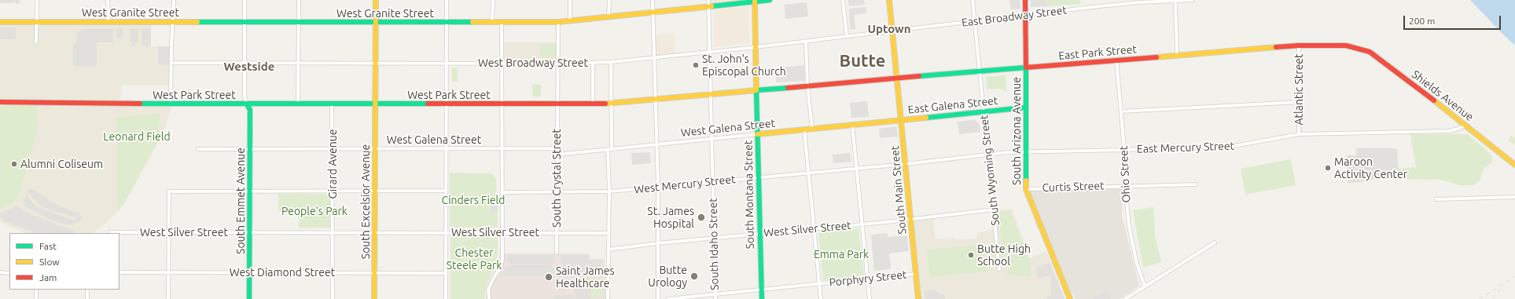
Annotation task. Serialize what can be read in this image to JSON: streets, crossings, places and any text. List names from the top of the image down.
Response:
{
  "streets": {
    "street": [
      "West Granite Street",
      "East Broadway Street",
      "East Park Street",
      "West Broadway Street",
      "Atlantic Street",
      "West Park Street",
      "Shields Avenue",
      "East Galena Street",
      "West Galena Street",
      "South Arizona Avenue",
      "East Mercury Street",
      "Girard Avenue",
      "South Wyoming Street",
      "Ohio Street",
      "South Crystal Street",
      "West Mercury Street",
      "Curtis Street",
      "South Main Street",
      "South Montana Street",
      "South Emmet Avenue",
      "South Excelsior Avenue",
      "West Silver Street",
      "South Idaho Street",
      "West Diamond Street",
      "Porphyry Street"
    ]
  },
  "crossings": [
    ["West Granite Street", "South Crystal Street"],
    ["West Granite Street", "South Montana Street"],
    ["West Granite Street", "South Excelsior Avenue"],
    ["West Granite Street", "South Idaho Street"],
    ["East Broadway Street", "West Broadway Street"],
    ["East Broadway Street", "South Arizona Avenue"],
    ["East Broadway Street", "South Wyoming Street"],
    ["East Broadway Street", "South Main Street"],
    ["East Park Street", "Atlantic Street"],
    ["East Park Street", "West Park Street"],
    ["East Park Street", "Shields Avenue"],
    ["East Park Street", "South Arizona Avenue"],
    ["East Park Street", "South Wyoming Street"],
    ["East Park Street", "Ohio Street"],
    ["East Park Street", "South Main Street"],
    ["West Broadway Street", "South Crystal Street"],
    ["West Broadway Street", "South Main Street"],
    ["West Broadway Street", "South Montana Street"],
    ["West Broadway Street", "South Excelsior Avenue"],
    ["West Broadway Street", "South Idaho Street"],
    ["Atlantic Street", "Shields Avenue"],
    ["Atlantic Street", "East Mercury Street"],
    ["West Park Street", "Girard Avenue"],
    ["West Park Street", "South Crystal Street"],
    ["West Park Street", "South Main Street"],
    ["West Park Street", "South Montana Street"],
    ["West Park Street", "South Emmet Avenue"],
    ["West Park Street", "South Excelsior Avenue"],
    ["West Park Street", "South Idaho Street"],
    ["Shields Avenue", "East Mercury Street"],
    ["East Galena Street", "West Galena Street"],
    ["East Galena Street", "South Arizona Avenue"],
    ["East Galena Street", "South Wyoming Street"],
    ["East Galena Street", "South Main Street"],
    ["West Galena Street", "Girard Avenue"],
    ["West Galena Street", "South Crystal Street"],
    ["West Galena Street", "South Main Street"],
    ["West Galena Street", "South Montana Street"],
    ["West Galena Street", "South Emmet Avenue"],
    ["West Galena Street", "South Excelsior Avenue"],
    ["West Galena Street", "South Idaho Street"],
    ["South Arizona Avenue", "East Mercury Street"],
    ["South Arizona Avenue", "Curtis Street"],
    ["East Mercury Street", "South Wyoming Street"],
    ["East Mercury Street", "Ohio Street"],
    ["East Mercury Street", "West Mercury Street"],
    ["East Mercury Street", "South Main Street"],
    ["Girard Avenue", "West Silver Street"],
    ["Girard Avenue", "West Diamond Street"],
    ["South Wyoming Street", "West Silver Street"],
    ["Ohio Street", "Curtis Street"],
    ["South Crystal Street", "West Mercury Street"],
    ["South Crystal Street", "West Silver Street"],
    ["West Mercury Street", "South Main Street"],
    ["West Mercury Street", "South Montana Street"],
    ["West Mercury Street", "South Idaho Street"],
    ["South Main Street", "West Silver Street"],
    ["South Main Street", "Porphyry Street"],
    ["South Montana Street", "West Silver Street"],
    ["South Montana Street", "Porphyry Street"],
    ["South Emmet Avenue", "West Silver Street"],
    ["South Emmet Avenue", "West Diamond Street"],
    ["South Excelsior Avenue", "West Silver Street"],
    ["South Excelsior Avenue", "West Diamond Street"],
    ["West Silver Street", "South Idaho Street"],
    ["South Idaho Street", "Porphyry Street"]
  ],
  "districts": ["Uptown", "Butte", "Westside"],
  "parks": [
    "Leonard Field",
    "Cinders Field",
    "People's Park",
    "Chester Steele Park",
    "Emma Park"
  ],
  "places": [
    "St. John's Episcopal Church",
    "Alumni Coliseum",
    "Maroon Activity Center",
    "St. James Hospital",
    "Butte High School",
    "Butte Urology",
    "Saint James Healthcare"
  ],
  "legend": ["Fast", "Slow", "Jam"],
  "scale_bar": "200 m"
}
